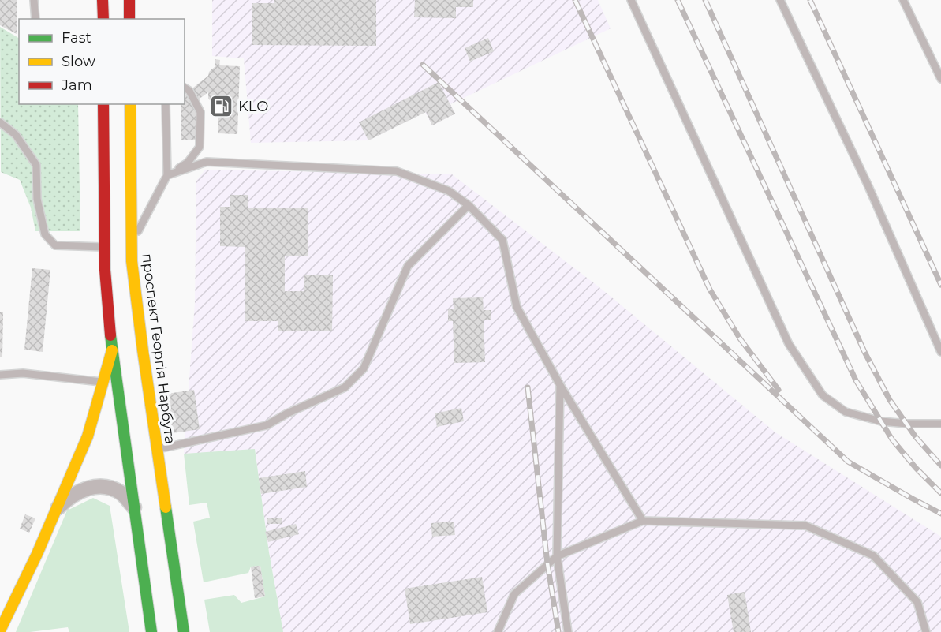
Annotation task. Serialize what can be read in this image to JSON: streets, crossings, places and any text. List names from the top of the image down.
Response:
{
  "streets": {
    "main road": ["проспект Георгія Нарбута"]
  },
  "places": {
    "fuel station": ["KLO"]
  },
  "legend": ["Fast", "Slow", "Jam"]
}
